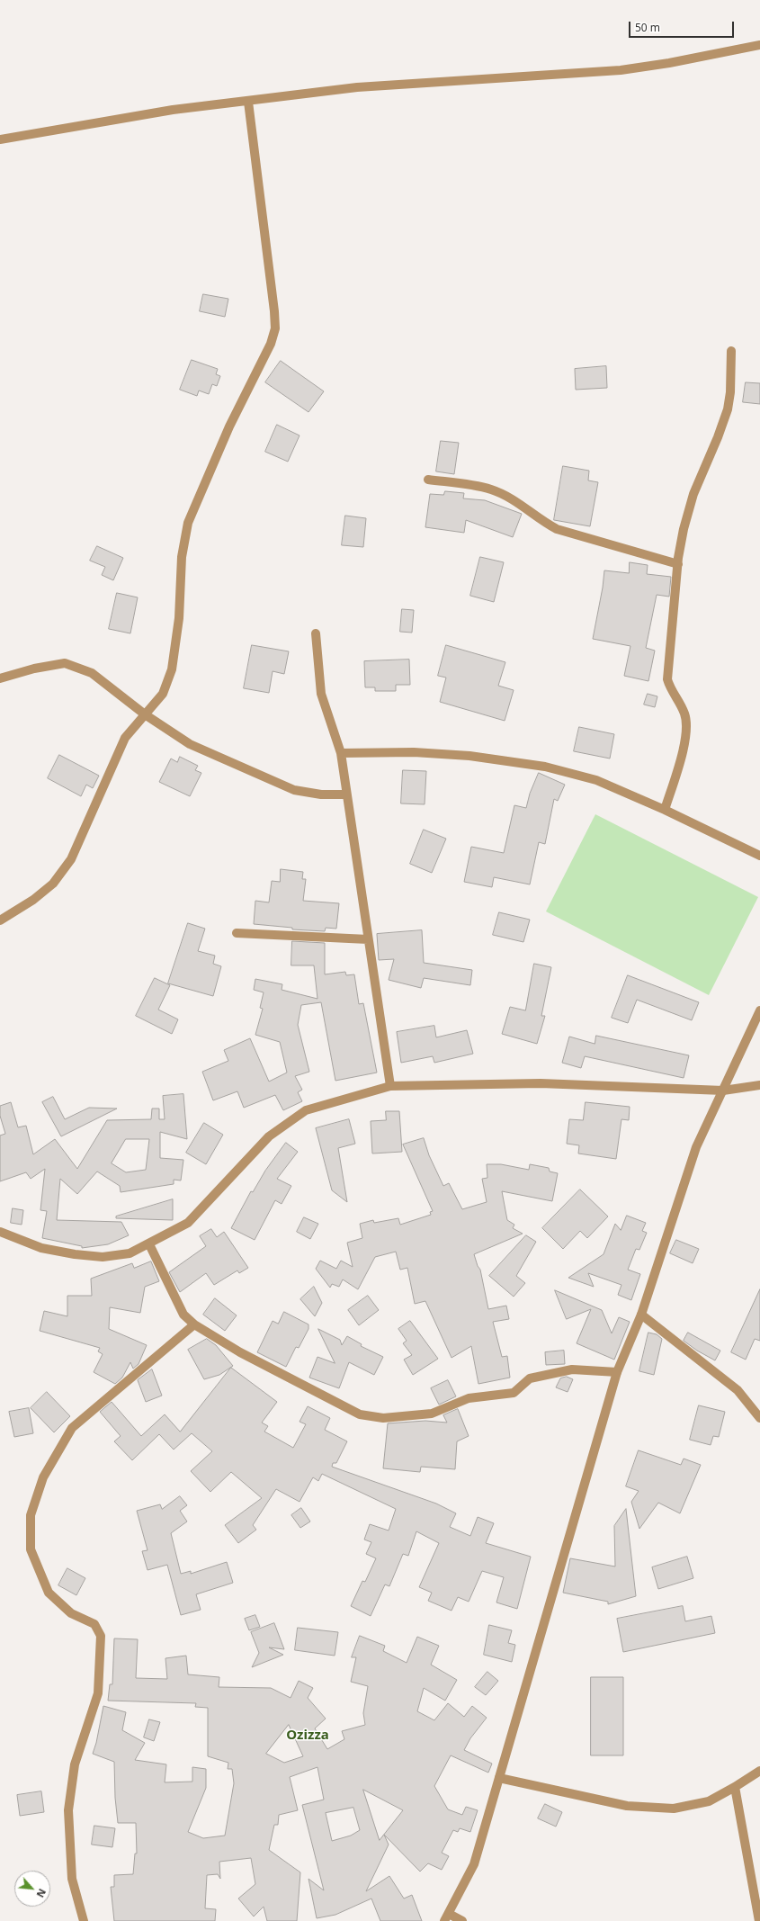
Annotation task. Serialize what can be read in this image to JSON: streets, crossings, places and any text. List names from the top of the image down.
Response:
{
  "districts": ["Ozizza"],
  "scale_bar": "50 m",
  "north": "bottom right"
}
